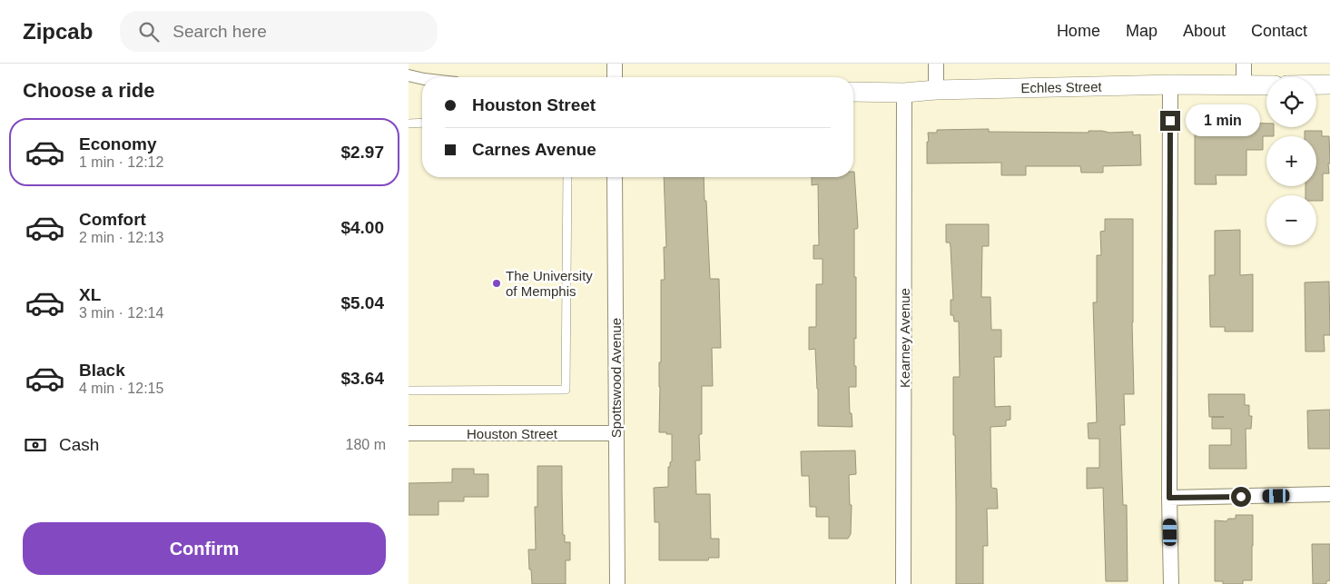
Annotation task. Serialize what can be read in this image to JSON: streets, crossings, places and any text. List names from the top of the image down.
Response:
{
  "streets": {
    "street": [
      "Echles Street",
      "Kearney Avenue",
      "Spottswood Avenue",
      "Houston Street"
    ]
  },
  "crossings": [
    ["Echles Street", "Kearney Avenue"],
    ["Spottswood Avenue", "Houston Street"]
  ],
  "places": ["The University of Memphis"],
  "page": {
    "header": "Zipcab",
    "search": "Search here",
    "nav": [
      "Home",
      "Map",
      "About",
      "Contact"
    ],
    "heading": "Choose a ride",
    "map_buttons": ["+", "−"],
    "banner": ["Houston Street", "Carnes Avenue"],
    "bubble": "1 min",
    "list": [
      {
        "name": "Economy",
        "note": "1 min · 12:12",
        "value": "$2.97"
      },
      {
        "name": "Comfort",
        "note": "2 min · 12:13",
        "value": "$4.00"
      },
      {
        "name": "XL",
        "note": "3 min · 12:14",
        "value": "$5.04"
      },
      {
        "name": "Black",
        "note": "4 min · 12:15",
        "value": "$3.64"
      }
    ],
    "pay": ["Cash", "180 m"],
    "buttons": "Confirm"
  }
}
